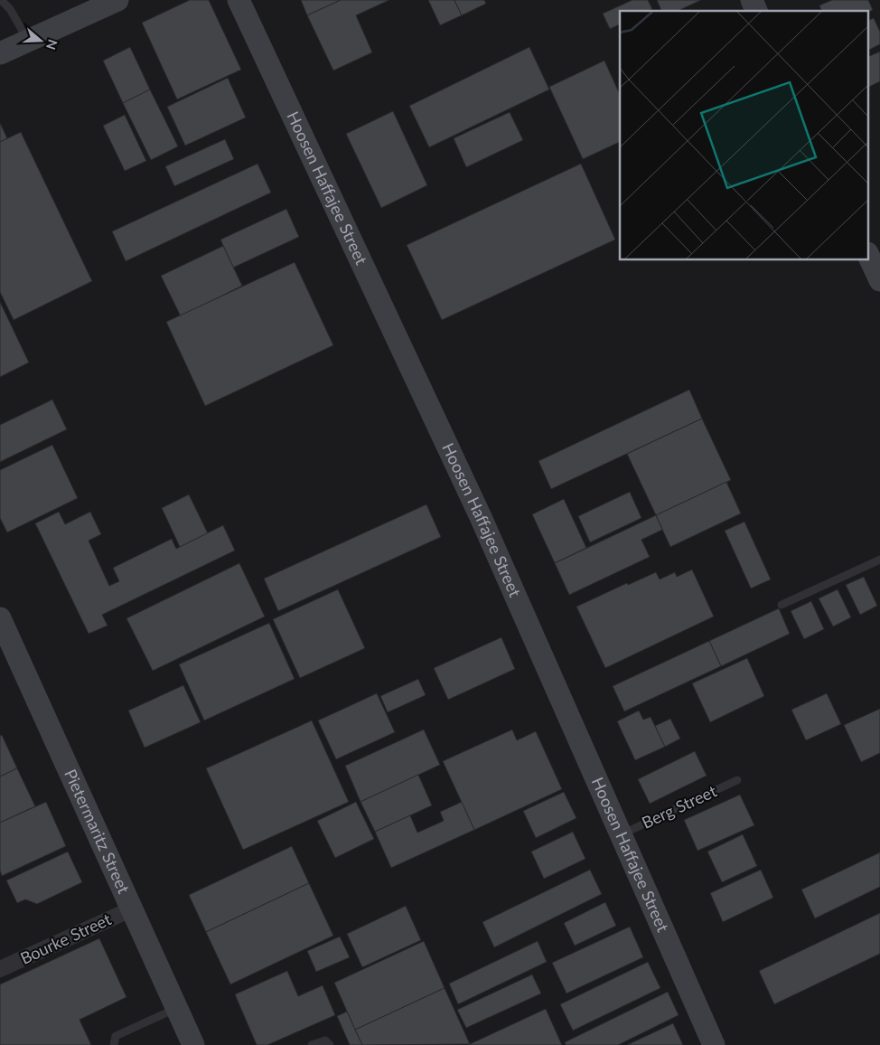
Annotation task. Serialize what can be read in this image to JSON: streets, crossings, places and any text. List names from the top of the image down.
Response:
{
  "streets": {
    "street": ["Hoosen Haffajee Street", "Pietermaritz Street", "Bourke Street"],
    "lane": ["Berg Street"]
  },
  "crossings": [
    ["Hoosen Haffajee Street", "Berg Street"],
    ["Pietermaritz Street", "Bourke Street"]
  ],
  "north": "right"
}
